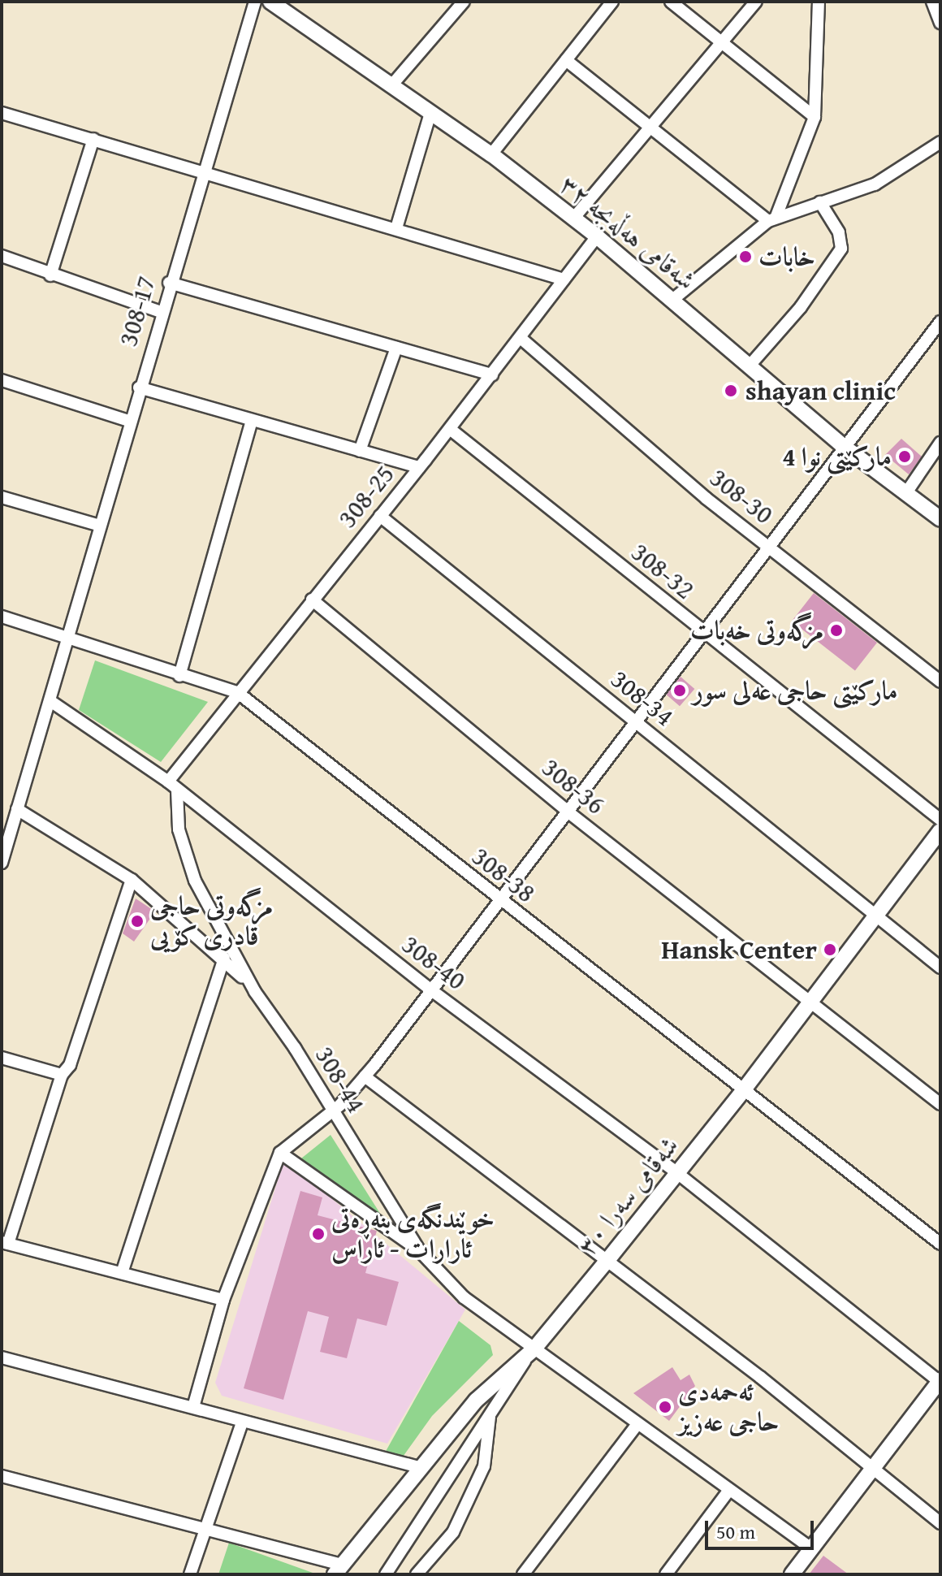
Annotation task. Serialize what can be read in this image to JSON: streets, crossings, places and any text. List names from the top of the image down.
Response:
{
  "streets": {
    "street": [
      "شەقامی هەڵەبجە ٣٢",
      "308-17",
      "308-25",
      "308-30",
      "308-32",
      "308-34",
      "308-36",
      "308-38",
      "308-40",
      "308-44",
      "شەقامی سەرا ٣٠"
    ]
  },
  "crossings": [
    ["شەقامی هەڵەبجە ٣٢", "308-25"],
    ["308-17", "308-40"],
    ["308-25", "308-30"],
    ["308-25", "308-32"],
    ["308-25", "308-34"],
    ["308-25", "308-36"],
    ["308-25", "308-38"],
    ["308-25", "308-40"],
    ["308-25", "308-44"],
    ["308-34", "شەقامی سەرا ٣٠"],
    ["308-36", "شەقامی سەرا ٣٠"],
    ["308-38", "شەقامی سەرا ٣٠"],
    ["308-40", "308-44"],
    ["308-40", "شەقامی سەرا ٣٠"],
    ["308-44", "شەقامی سەرا ٣٠"]
  ],
  "places": [
    "خابات",
    "shayan clinic",
    "مارکێتی نوا 4",
    "مزگەوتی خەبات",
    "مارکێتی حاجی عەلی سور",
    "مزگەوتی حاجی قادری کۆیی",
    "Hansk Center",
    "خوێندنگەی بنەڕەتی ئارارات - ئاراس",
    "ئەحمەدی حاجی عەزیز"
  ],
  "scale_bar": "50 m"
}
